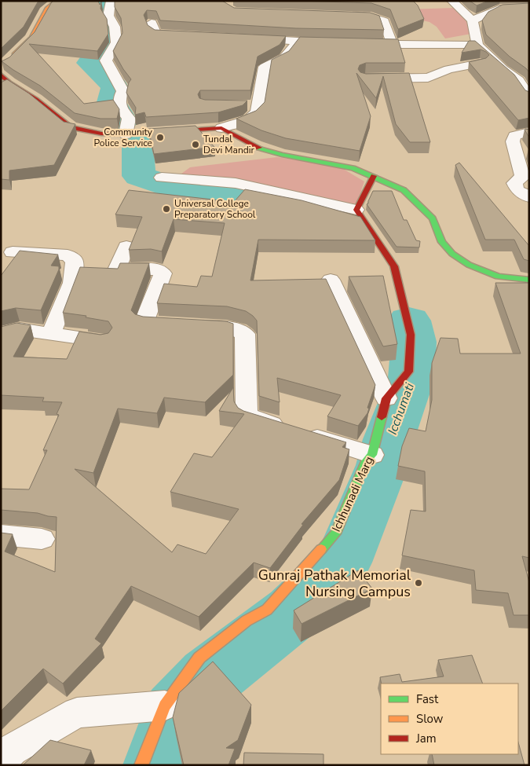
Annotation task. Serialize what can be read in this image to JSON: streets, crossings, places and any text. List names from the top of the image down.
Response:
{
  "streets": {
    "street": ["Ichhunadi Marg"]
  },
  "water": ["Icchumati"],
  "places": [
    "Community Police Service",
    "Tundal Devi Mandir",
    "Universal College Preparatory School",
    "Gunraj Pathak Memorial Nursing Campus"
  ],
  "legend": ["Fast", "Slow", "Jam"]
}
